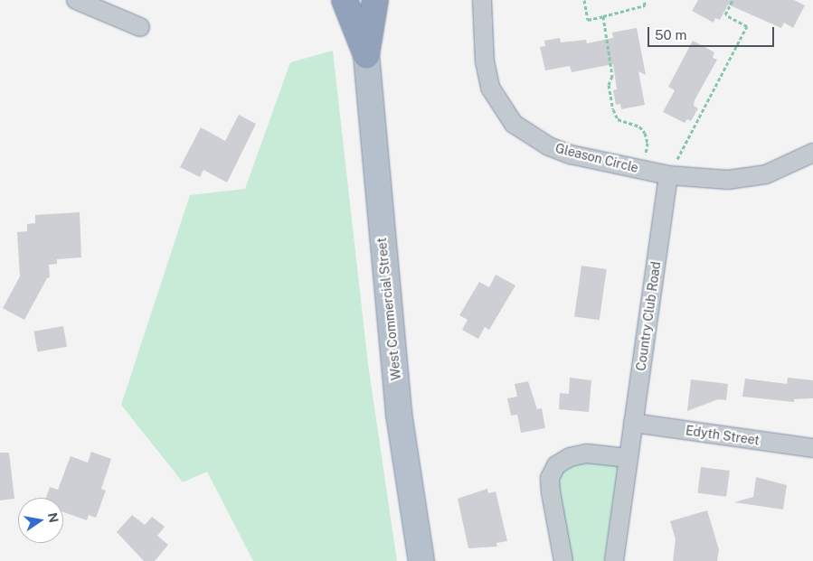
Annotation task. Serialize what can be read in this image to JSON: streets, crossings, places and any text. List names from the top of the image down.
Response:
{
  "streets": {
    "main road": ["West Commercial Street"],
    "street": ["Gleason Circle", "Country Club Road", "Edyth Street"]
  },
  "crossings": [
    ["Gleason Circle", "Country Club Road"],
    ["Country Club Road", "Edyth Street"]
  ],
  "scale_bar": "50 m",
  "north": "right"
}
